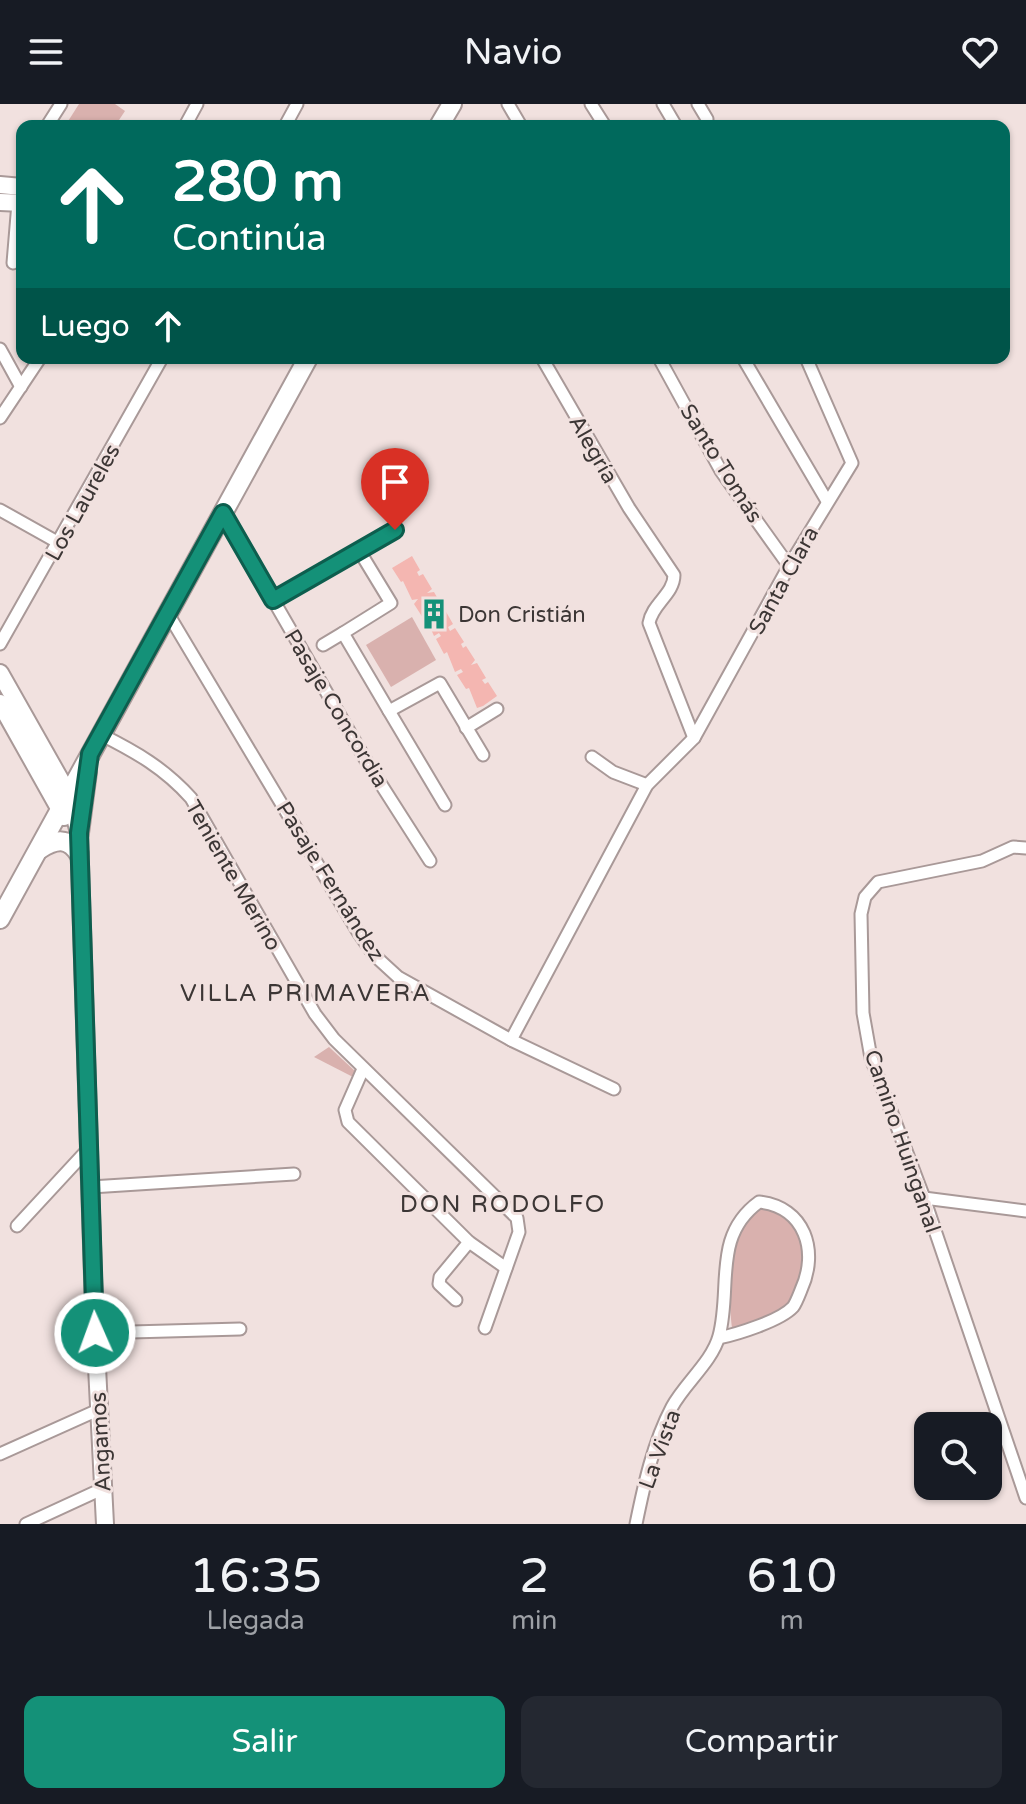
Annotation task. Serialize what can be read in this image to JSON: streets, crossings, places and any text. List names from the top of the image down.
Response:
{
  "streets": {
    "street": [
      "Alegría",
      "Santo Tomás",
      "Los Laureles",
      "Santa Clara",
      "Pasaje Concordia",
      "Teniente Merino",
      "Pasaje Fernández",
      "Camino Huinganal",
      "Angamos",
      "La Vista"
    ]
  },
  "crossings": [
    ["Alegría", "Santa Clara"],
    ["Santo Tomás", "Santa Clara"],
    ["Santa Clara", "Pasaje Fernández"]
  ],
  "districts": ["VILLA PRIMAVERA", "DON RODOLFO"],
  "places": {
    "building": ["Don Cristián"]
  },
  "page": {
    "header": "Navio",
    "turn": ["280 m", "Continúa"],
    "then": "Luego",
    "eta": [
      "16:35",
      "Llegada",
      "2",
      "min",
      "610",
      "m"
    ],
    "buttons": ["Salir", "Compartir"]
  }
}
